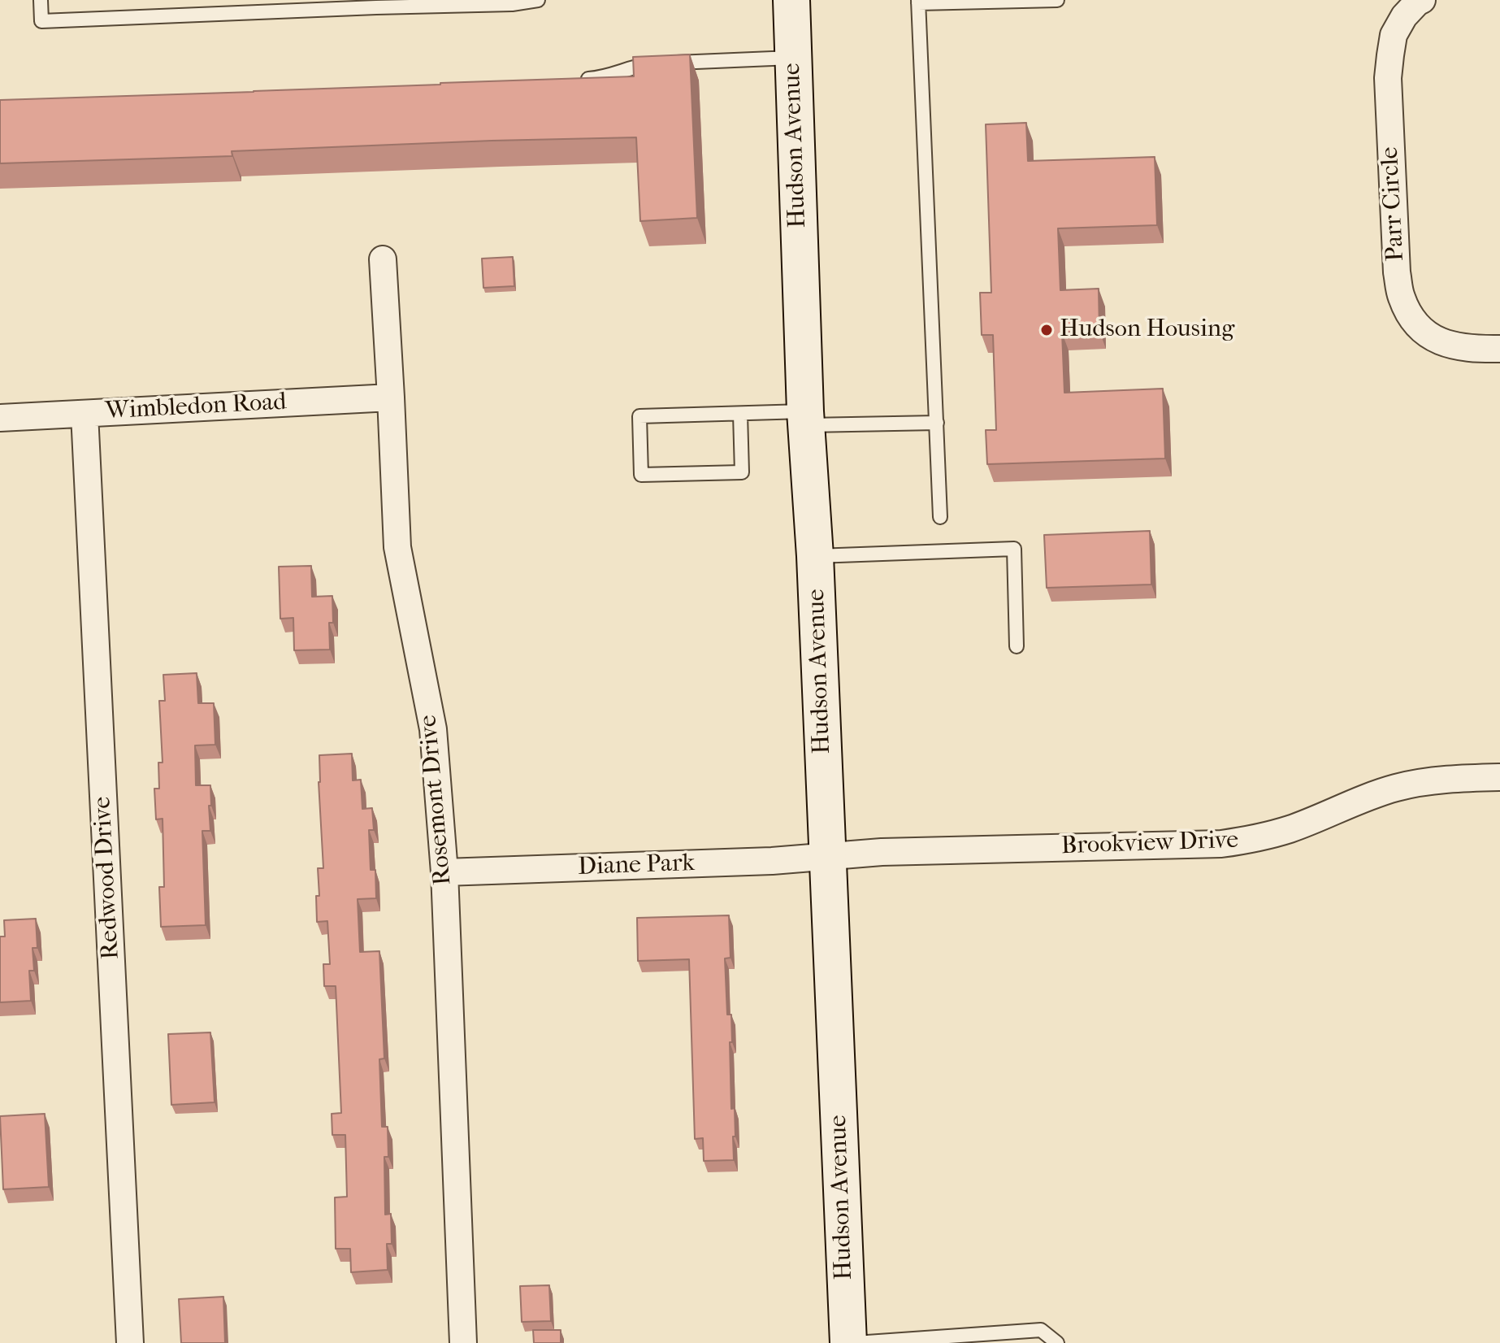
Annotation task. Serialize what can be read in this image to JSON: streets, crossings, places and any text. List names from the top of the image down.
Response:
{
  "streets": {
    "main road": ["Hudson Avenue"],
    "street": [
      "Parr Circle",
      "Wimbledon Road",
      "Rosemont Drive",
      "Brookview Drive",
      "Diane Park",
      "Redwood Drive"
    ]
  },
  "crossings": [
    ["Hudson Avenue", "Brookview Drive"],
    ["Hudson Avenue", "Diane Park"],
    ["Wimbledon Road", "Rosemont Drive"],
    ["Wimbledon Road", "Redwood Drive"],
    ["Rosemont Drive", "Diane Park"],
    ["Brookview Drive", "Diane Park"]
  ],
  "places": ["Hudson Housing"]
}
